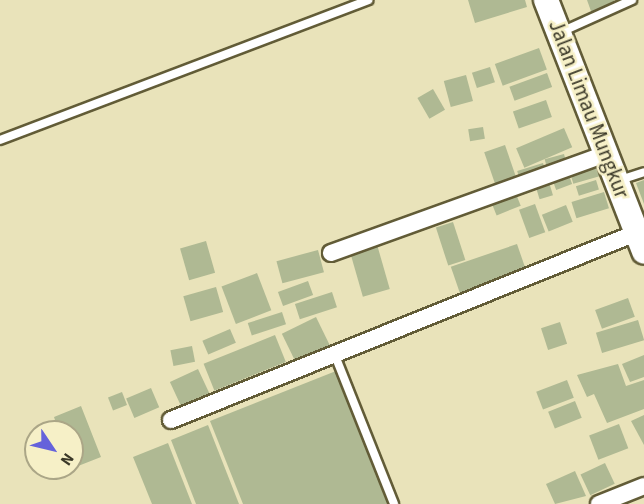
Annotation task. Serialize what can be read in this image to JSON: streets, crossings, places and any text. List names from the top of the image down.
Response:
{
  "streets": {
    "street": ["Jalan Limau Mungkur"]
  },
  "north": "bottom right"
}
